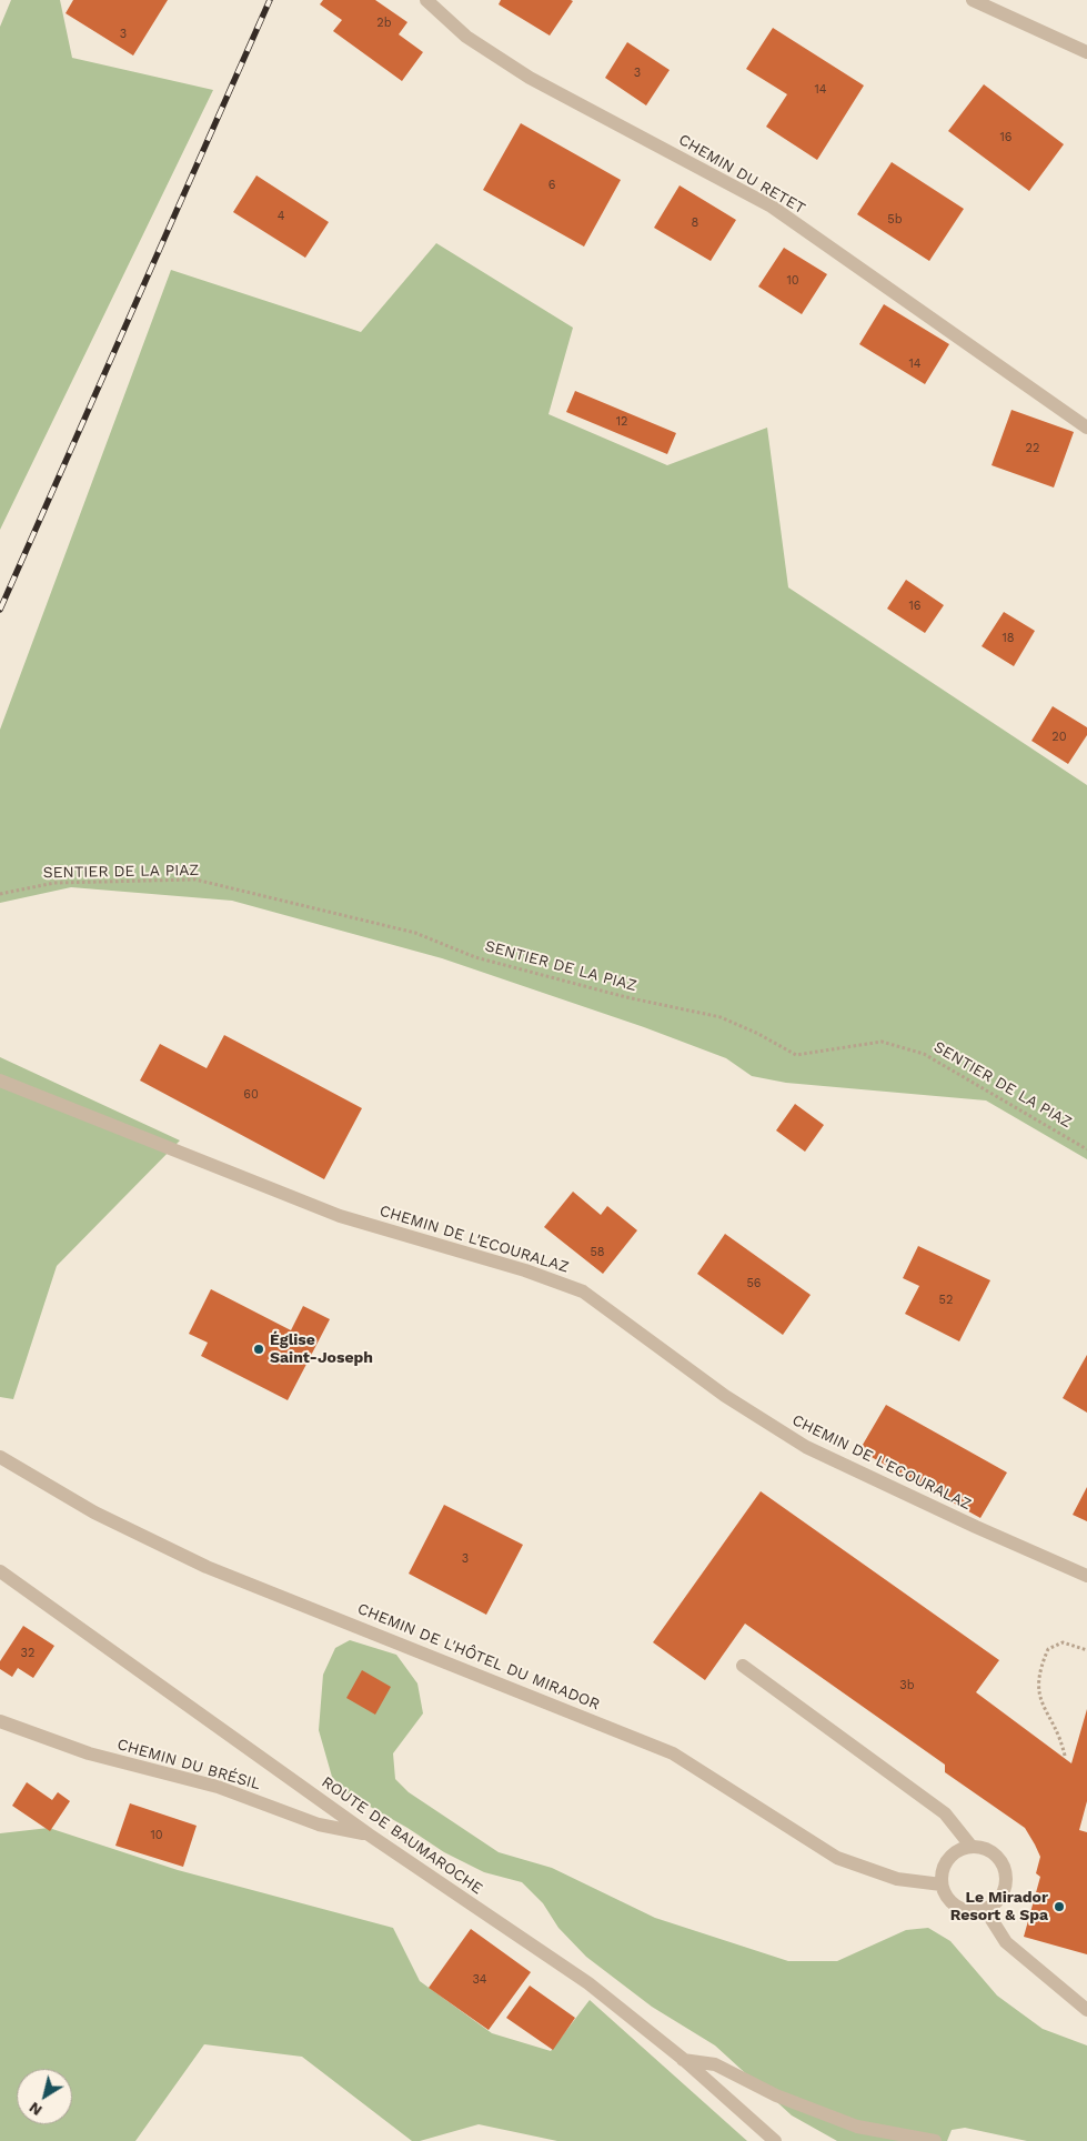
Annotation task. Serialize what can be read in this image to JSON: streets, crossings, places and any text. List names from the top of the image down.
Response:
{
  "streets": {
    "street": [
      "CHEMIN DU RETET",
      "CHEMIN DE L'ECOURALAZ",
      "CHEMIN DE L'HÔTEL DU MIRADOR",
      "CHEMIN DU BRÉSIL",
      "ROUTE DE BAUMAROCHE"
    ],
    "path": ["SENTIER DE LA PIAZ"]
  },
  "crossings": [
    ["CHEMIN DU BRÉSIL", "ROUTE DE BAUMAROCHE"]
  ],
  "places": ["Église Saint-Joseph", "Le Mirador Resort & Spa"],
  "house_numbers": [
    "2b",
    "3",
    "3",
    "14",
    "16",
    "6",
    "4",
    "5b",
    "8",
    "10",
    "14",
    "12",
    "22",
    "16",
    "18",
    "20",
    "60",
    "58",
    "56",
    "52",
    "3",
    "32",
    "3b",
    "10",
    "34"
  ],
  "north": "bottom left"
}
